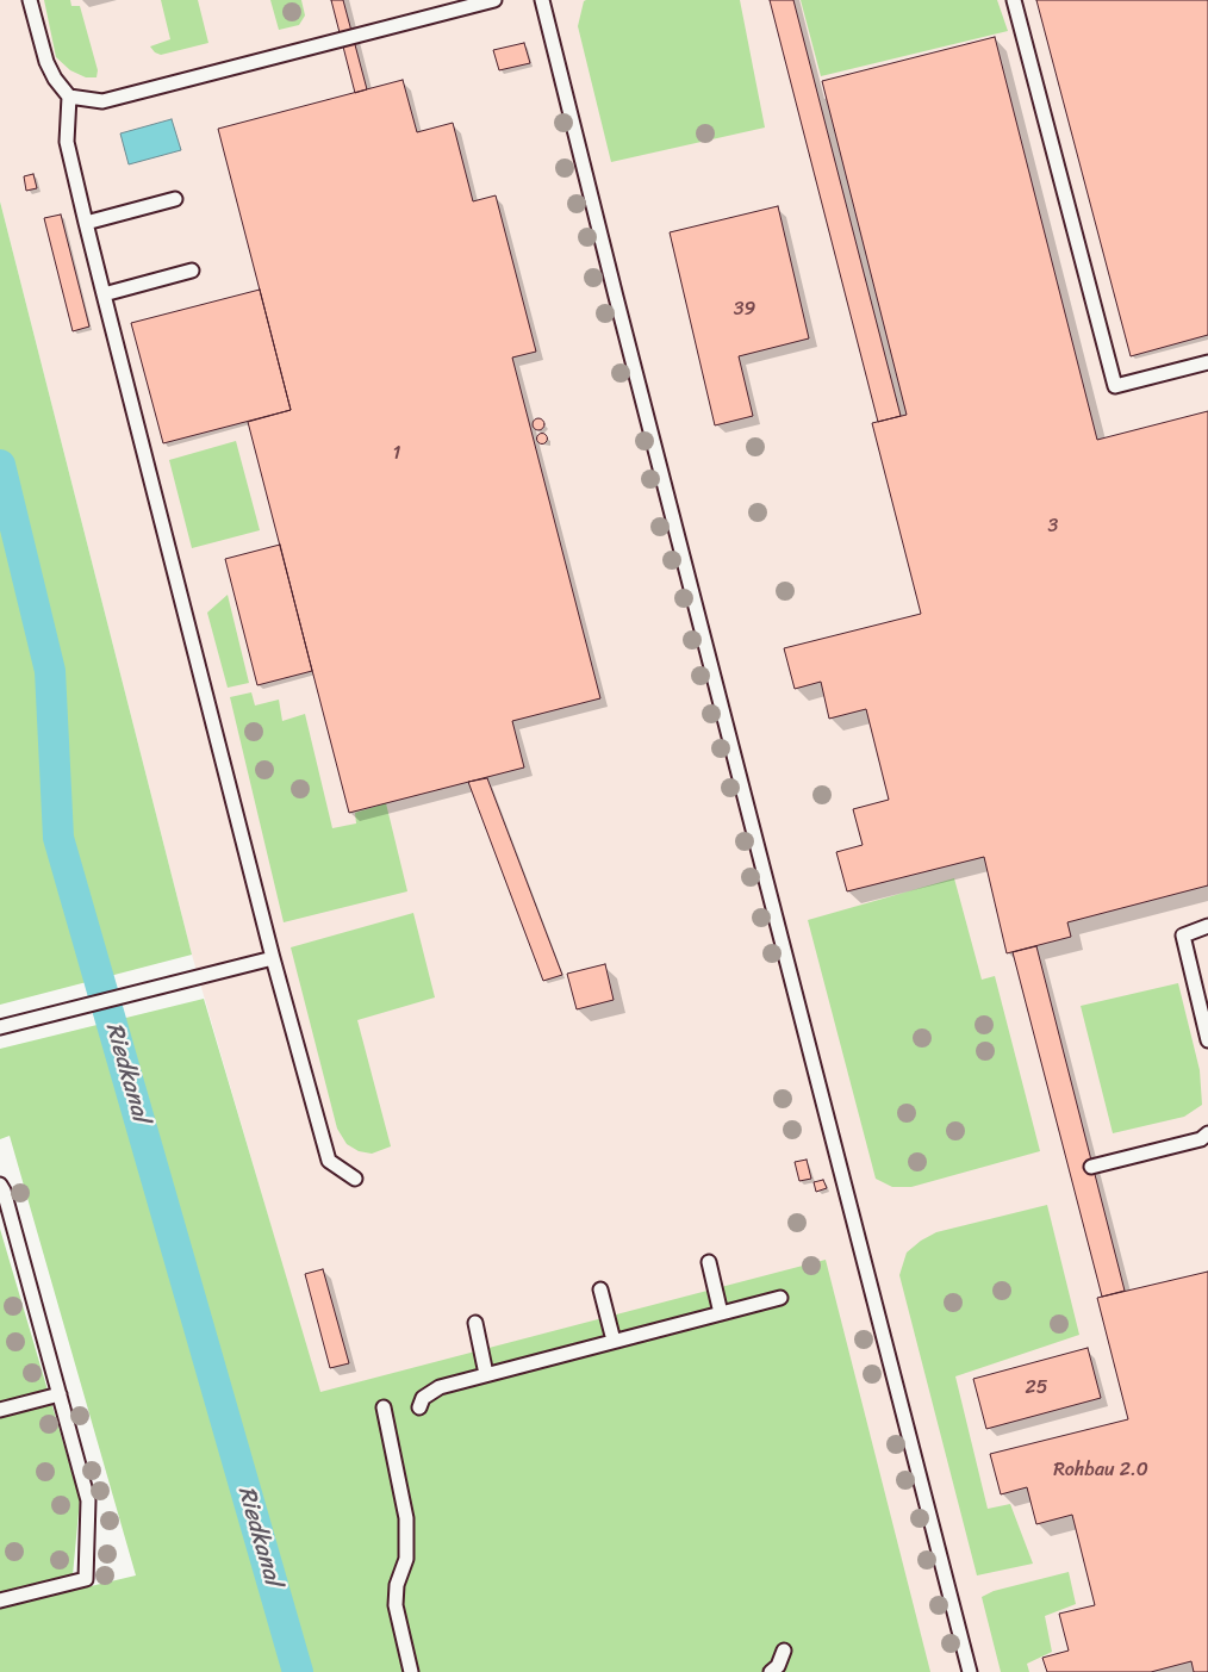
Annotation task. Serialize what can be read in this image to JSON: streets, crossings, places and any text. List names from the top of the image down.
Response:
{
  "water": ["Riedkanal"],
  "house_numbers": [
    "39",
    "1",
    "3",
    "25",
    "Rohbau 2.0"
  ]
}
